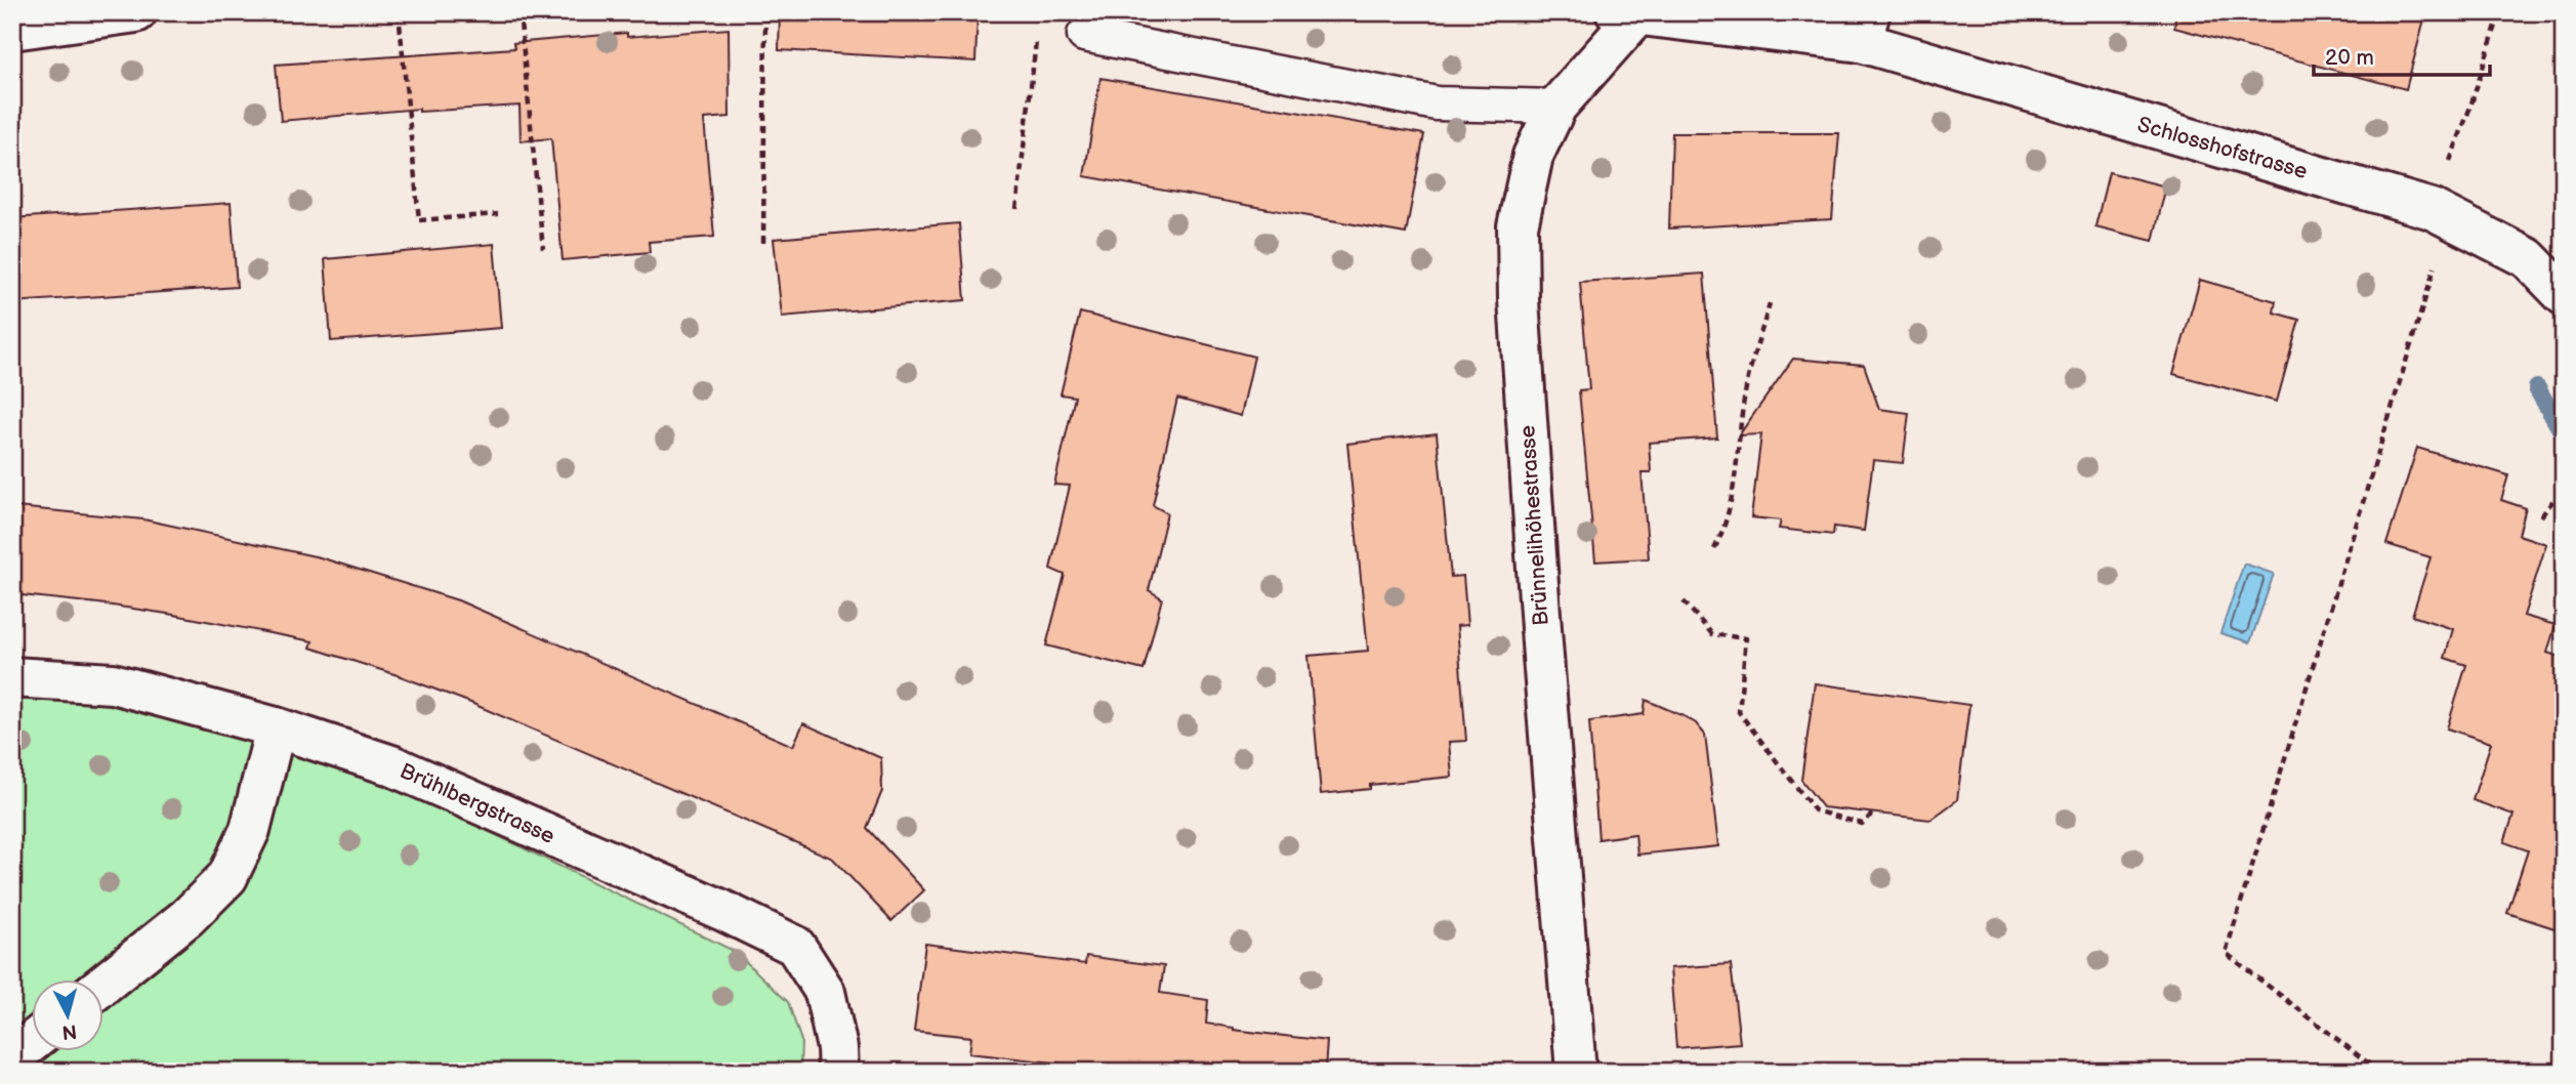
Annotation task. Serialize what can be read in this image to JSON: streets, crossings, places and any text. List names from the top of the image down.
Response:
{
  "streets": {
    "street": ["Schlosshofstrasse", "Brünnelihöhestrasse", "Brühlbergstrasse"]
  },
  "crossings": [
    ["Schlosshofstrasse", "Brünnelihöhestrasse"]
  ],
  "scale_bar": "20 m",
  "north": "bottom"
}
